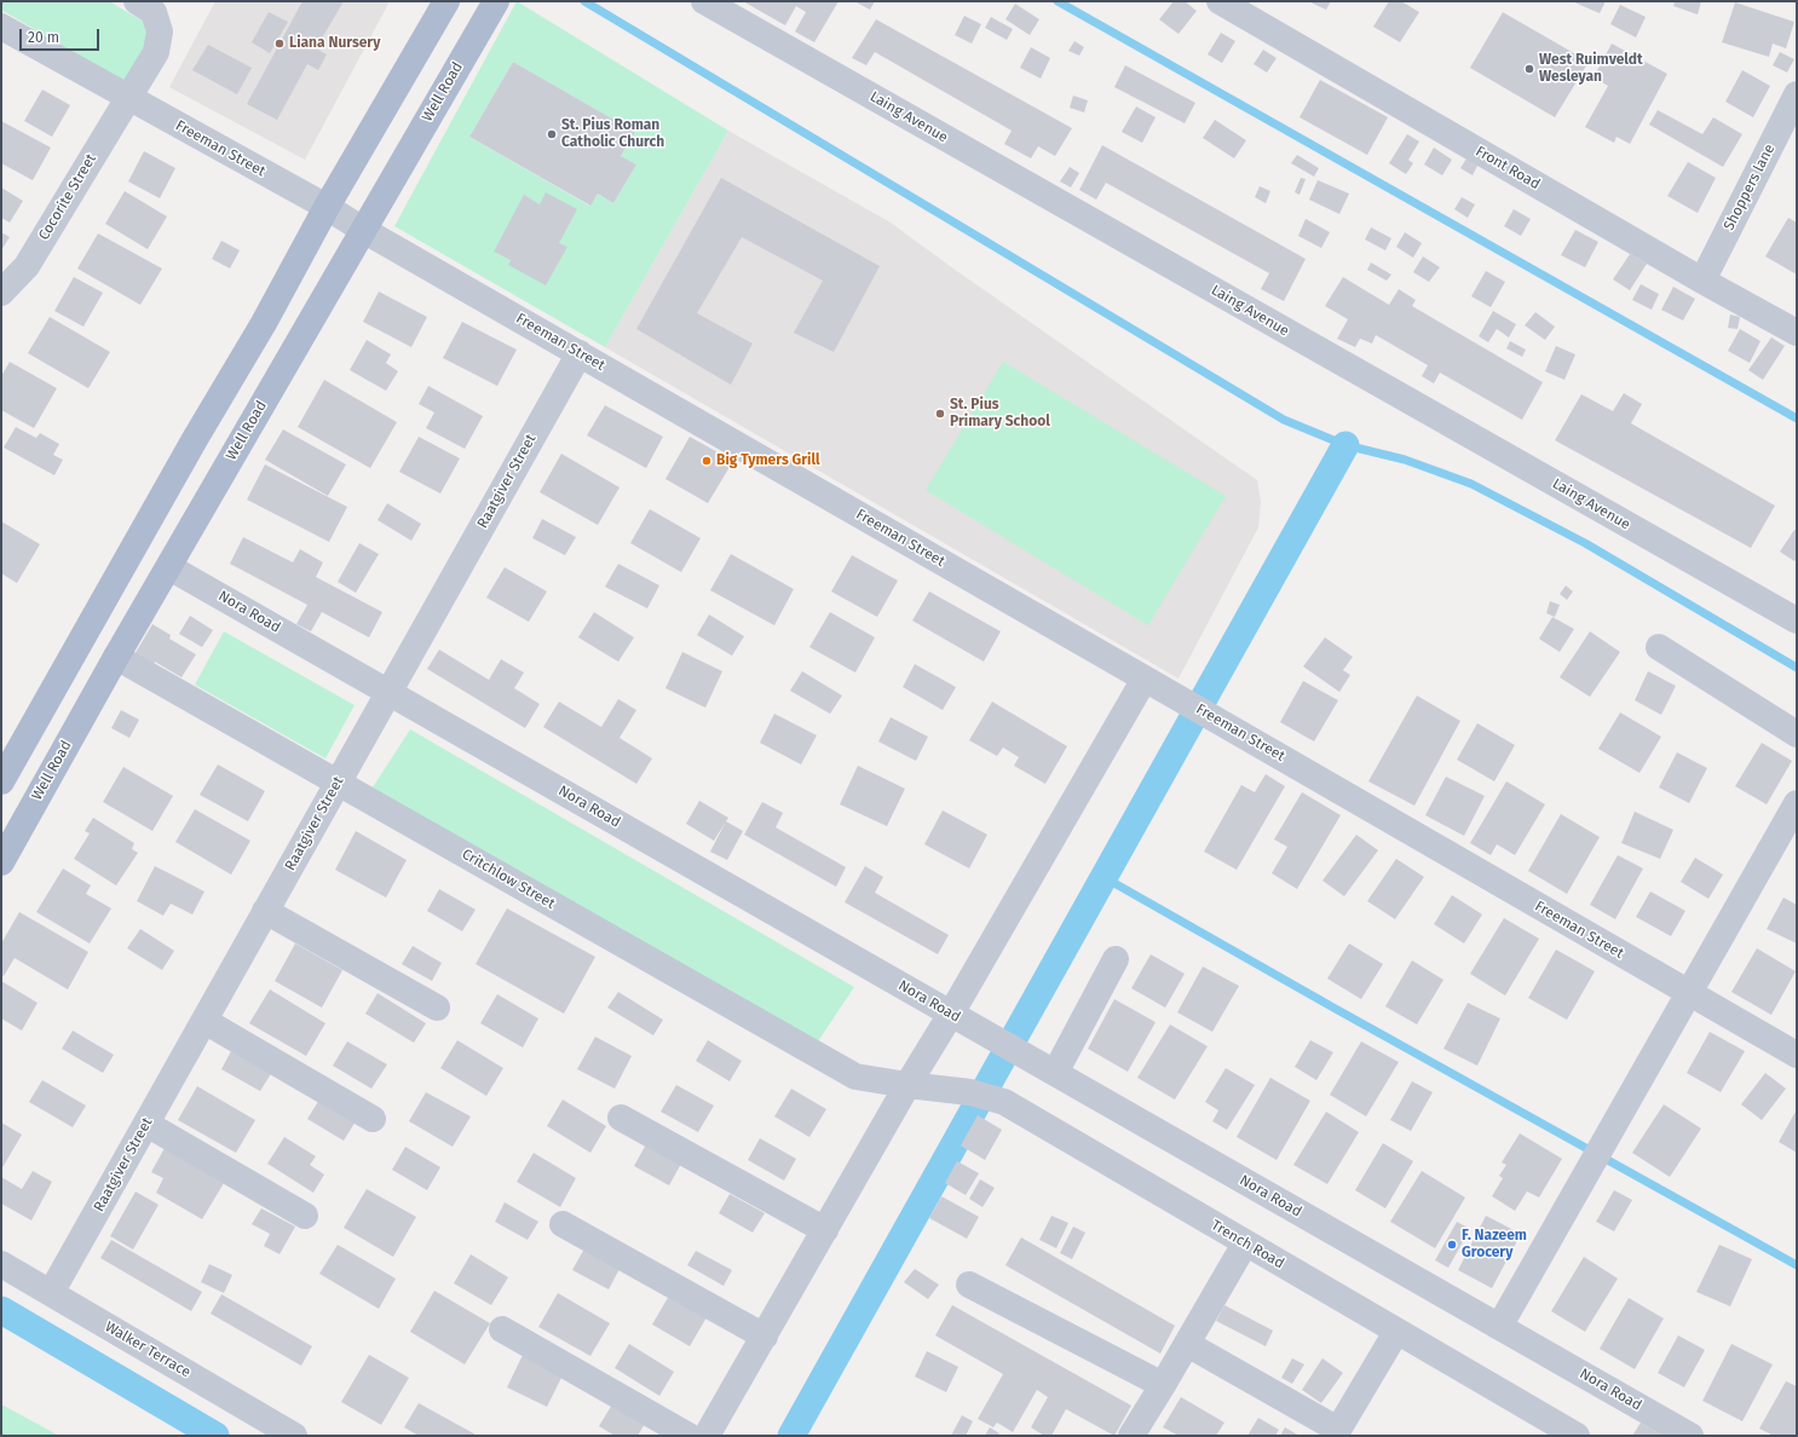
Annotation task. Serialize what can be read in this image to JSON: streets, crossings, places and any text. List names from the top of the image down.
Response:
{
  "streets": {
    "main road": ["Well Road"],
    "street": [
      "Laing Avenue",
      "Freeman Street",
      "Front Road",
      "Shoppers lane",
      "Cocorite Street",
      "Raatgiver Street",
      "Nora Road",
      "Critchlow Street",
      "Trench Road",
      "Walker Terrace"
    ]
  },
  "crossings": [
    ["Well Road", "Freeman Street"],
    ["Well Road", "Nora Road"],
    ["Well Road", "Critchlow Street"],
    ["Freeman Street", "Cocorite Street"],
    ["Freeman Street", "Raatgiver Street"],
    ["Front Road", "Shoppers lane"],
    ["Raatgiver Street", "Nora Road"],
    ["Raatgiver Street", "Critchlow Street"],
    ["Raatgiver Street", "Walker Terrace"],
    ["Critchlow Street", "Trench Road"]
  ],
  "places": [
    "Liana Nursery",
    "West Ruimveldt Wesleyan",
    "St. Pius Roman Catholic Church",
    "St. Pius Primary School",
    "Big Tymers Grill",
    "F. Nazeem Grocery"
  ],
  "scale_bar": "20 m"
}
